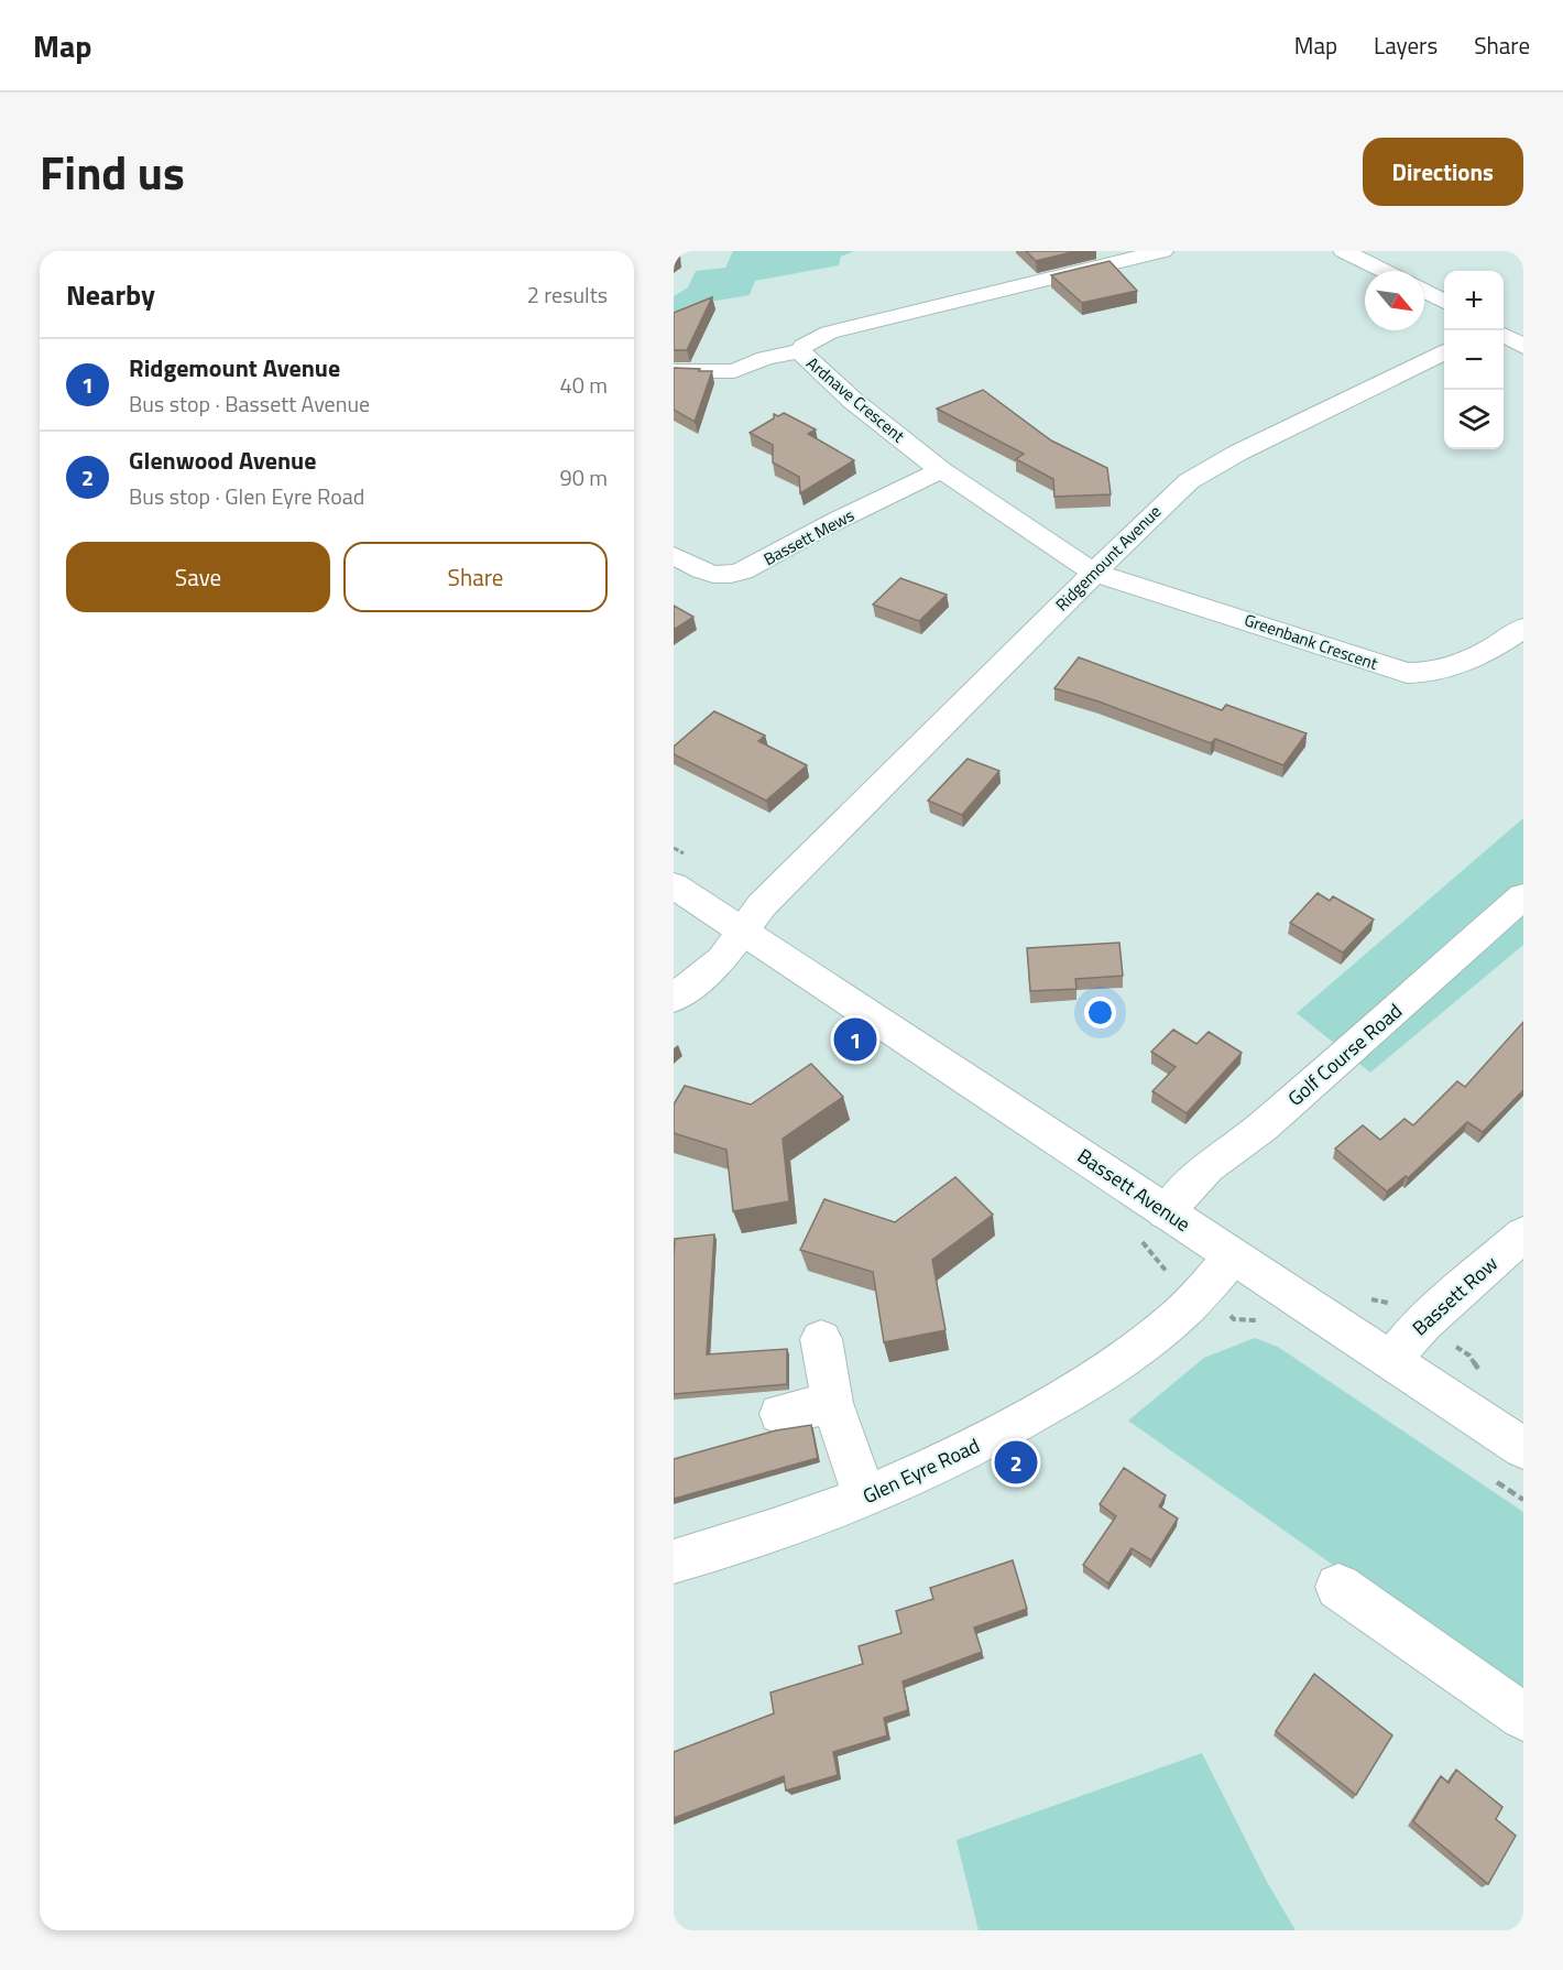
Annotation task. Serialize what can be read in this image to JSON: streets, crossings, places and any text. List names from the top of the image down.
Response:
{
  "streets": {
    "street": [
      "Ardnave Crescent",
      "Bassett Mews",
      "Ridgemount Avenue",
      "Greenbank Crescent",
      "Golf Course Road",
      "Bassett Avenue",
      "Bassett Row",
      "Glen Eyre Road"
    ]
  },
  "crossings": [
    ["Ardnave Crescent", "Bassett Mews"],
    ["Ardnave Crescent", "Ridgemount Avenue"],
    ["Ardnave Crescent", "Greenbank Crescent"],
    ["Ridgemount Avenue", "Greenbank Crescent"],
    ["Ridgemount Avenue", "Bassett Avenue"],
    ["Golf Course Road", "Bassett Avenue"],
    ["Bassett Avenue", "Bassett Row"],
    ["Bassett Avenue", "Glen Eyre Road"]
  ],
  "north": "bottom right",
  "page": {
    "header": "Map",
    "nav": ["Map", "Layers", "Share"],
    "title": "Find us",
    "buttons": [
      "Directions",
      ["Save", "Share"]
    ],
    "heading": ["Nearby", "2 results"],
    "map_buttons": ["+", "−"],
    "list": [
      {
        "mark": "1",
        "name": "Ridgemount Avenue",
        "note": "Bus stop · Bassett Avenue",
        "value": "40 m"
      },
      {
        "mark": "2",
        "name": "Glenwood Avenue",
        "note": "Bus stop · Glen Eyre Road",
        "value": "90 m"
      }
    ],
    "pins": ["1", "2"]
  }
}
